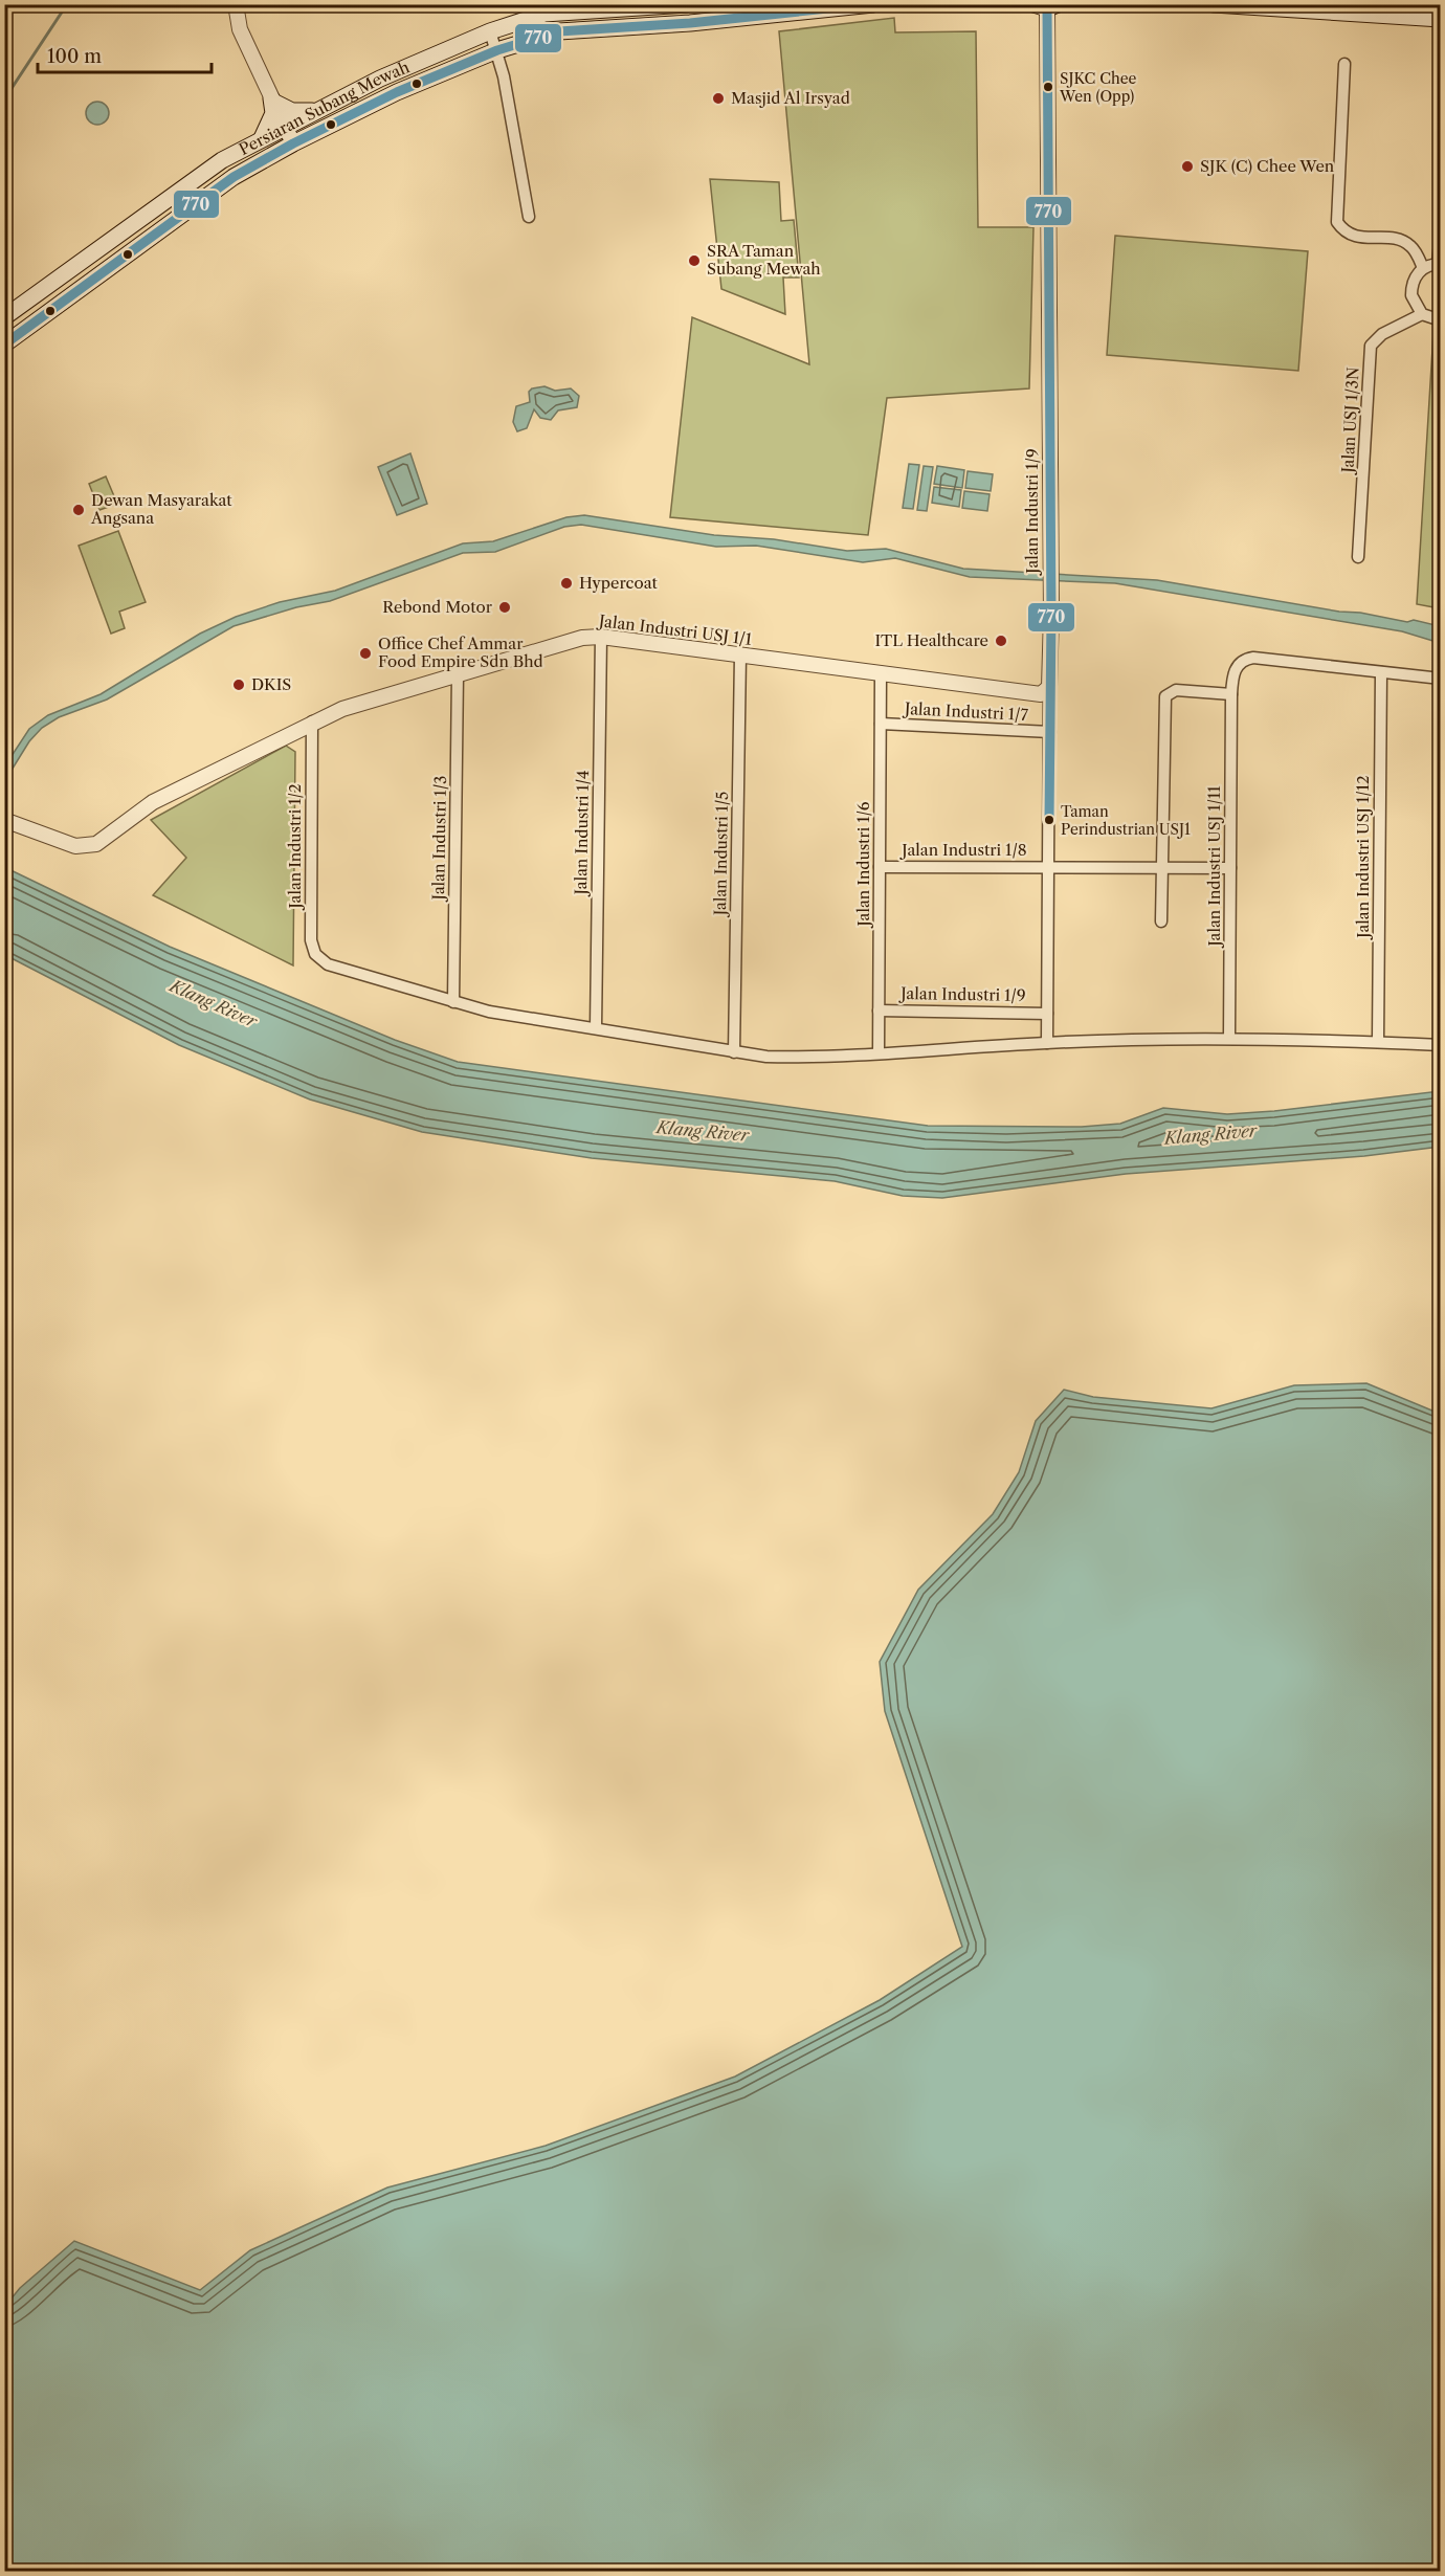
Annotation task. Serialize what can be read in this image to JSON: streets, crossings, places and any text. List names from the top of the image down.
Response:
{
  "streets": {
    "main road": ["Persiaran Subang Mewah"],
    "street": [
      "Jalan USJ 1/3N",
      "Jalan Industri 1/9",
      "Jalan Industri USJ 1/1",
      "Jalan Industri 1/7",
      "Jalan Industri 1/4",
      "Jalan Industri 1/3",
      "Jalan Industri 1/2",
      "Jalan Industri 1/8",
      "Jalan Industri 1/5",
      "Jalan Industri USJ 1/12",
      "Jalan Industri 1/6",
      "Jalan Industri USJ 1/11"
    ]
  },
  "crossings": [
    ["Jalan Industri 1/9", "Jalan Industri USJ 1/1"],
    ["Jalan Industri 1/9", "Jalan Industri 1/7"],
    ["Jalan Industri 1/9", "Jalan Industri 1/8"],
    ["Jalan Industri 1/9", "Jalan Industri 1/6"],
    ["Jalan Industri USJ 1/1", "Jalan Industri 1/4"],
    ["Jalan Industri USJ 1/1", "Jalan Industri 1/3"],
    ["Jalan Industri USJ 1/1", "Jalan Industri 1/2"],
    ["Jalan Industri USJ 1/1", "Jalan Industri 1/5"],
    ["Jalan Industri USJ 1/1", "Jalan Industri 1/6"],
    ["Jalan Industri 1/7", "Jalan Industri 1/6"],
    ["Jalan Industri 1/3", "Jalan Industri 1/2"],
    ["Jalan Industri 1/8", "Jalan Industri 1/6"],
    ["Jalan Industri 1/8", "Jalan Industri USJ 1/11"],
    ["Jalan Industri USJ 1/12", "Jalan Industri USJ 1/11"]
  ],
  "water": ["Klang River"],
  "places": [
    "SJKC Chee Wen (Opp)",
    "Masjid Al Irsyad",
    "SJK (C) Chee Wen",
    "SRA Taman Subang Mewah",
    "Dewan Masyarakat Angsana",
    "Hypercoat",
    "Rebond Motor",
    "ITL Healthcare",
    "Office Chef Ammar Food Empire Sdn Bhd",
    "DKIS",
    "Taman Perindustrian USJ1"
  ],
  "lines": ["transit line 770"],
  "scale_bar": "100 m"
}
